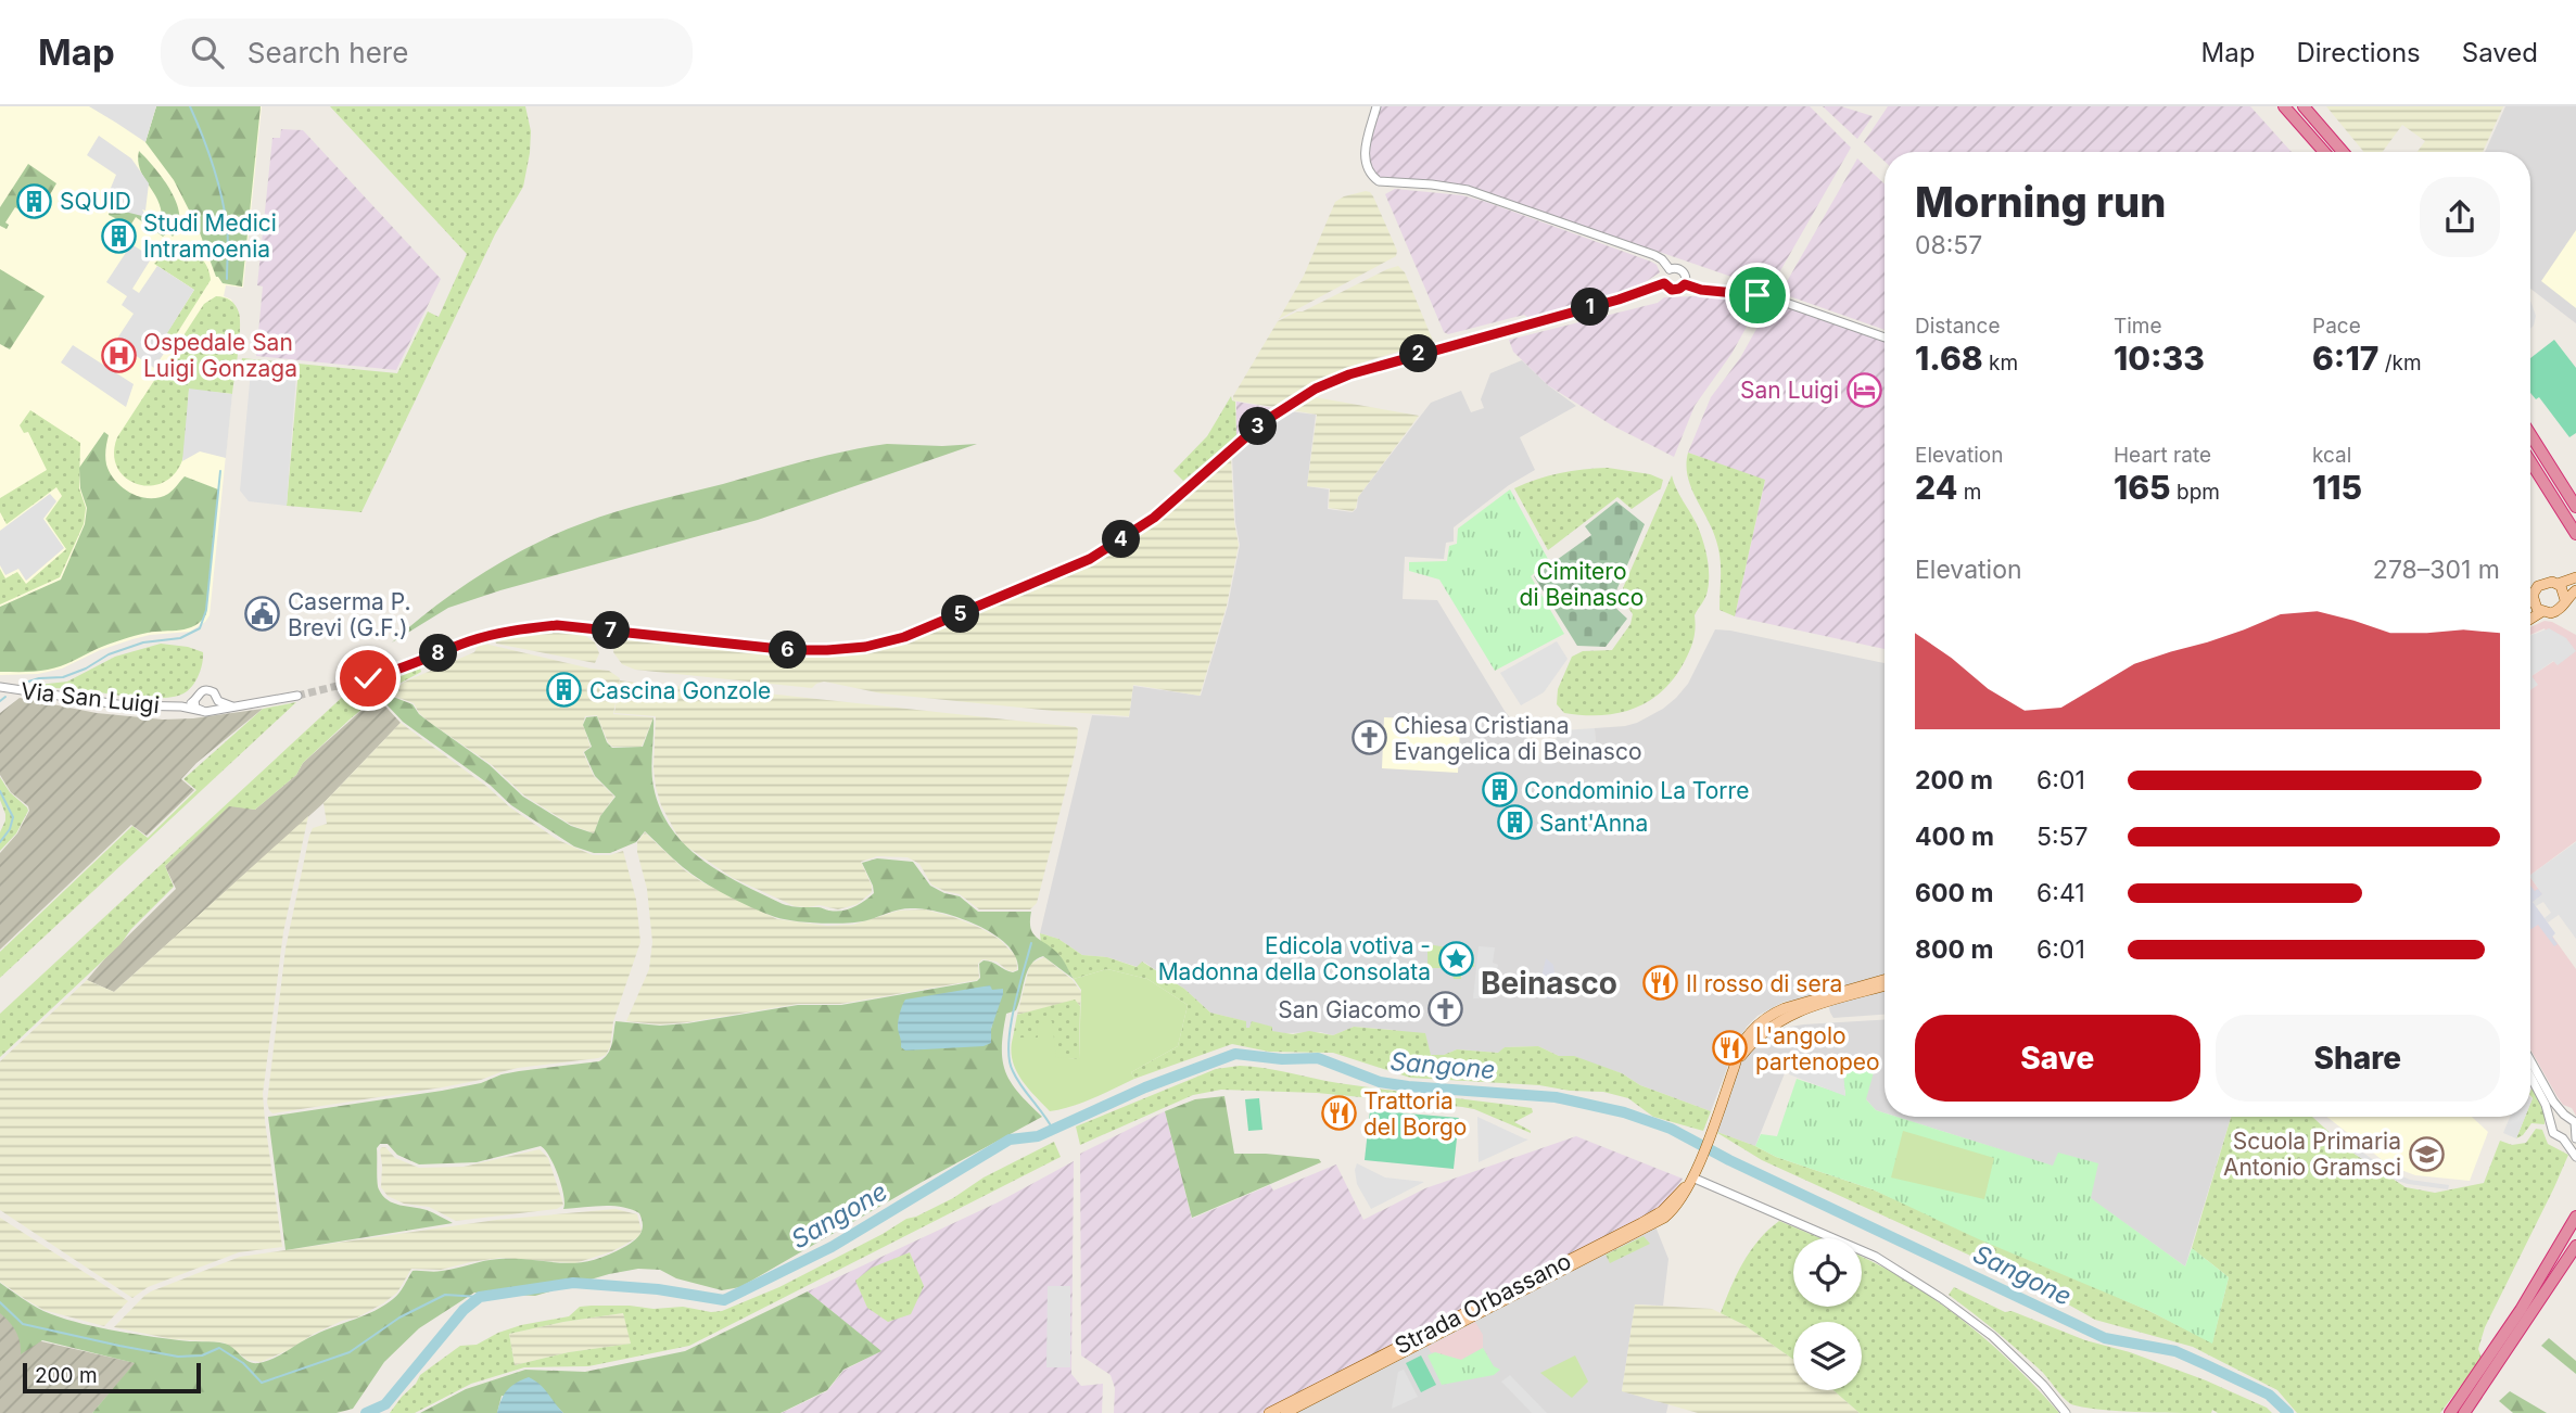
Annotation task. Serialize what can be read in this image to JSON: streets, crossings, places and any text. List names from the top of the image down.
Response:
{
  "streets": {
    "main road": ["Strada Orbassano"],
    "street": ["Via San Luigi"]
  },
  "districts": ["Beinasco"],
  "water": ["Sangone"],
  "parks": ["Cimitero di Beinasco"],
  "places": {
    "building": [
      "SQUID",
      "Studi Medici Intramoenia",
      "Cascina Gonzole",
      "Condominio La Torre",
      "Sant'Anna"
    ],
    "hospital": ["Ospedale San Luigi Gonzaga"],
    "hotel": ["San Luigi"],
    "public building": ["Caserma P. Brevi (G.F.)"],
    "church": ["Chiesa Cristiana Evangelica di Beinasco", "San Giacomo"],
    "place": ["Edicola votiva - Madonna della Consolata"],
    "restaurant": ["Il rosso di sera", "L'angolo partenopeo", "Trattoria del Borgo"],
    "school or university": ["Scuola Primaria Antonio Gramsci"]
  },
  "scale_bar": "200 m",
  "page": {
    "header": "Map",
    "search": "Search here",
    "nav": ["Map", "Directions", "Saved"],
    "heading": ["Morning run", "08:57"],
    "stats": [
      ["Distance", "1.68 km"],
      ["Time", "10:33"],
      ["Pace", "6:17 /km"],
      ["Elevation", "24 m"],
      ["Heart rate", "165 bpm"],
      ["kcal", "115"]
    ],
    "pins": [
      "1",
      "2",
      "3",
      "4",
      "5",
      "7",
      "6",
      "8"
    ],
    "chart": ["Elevation", "278–301 m"],
    "list": [
      {
        "name": "200 m",
        "note": "6:01"
      },
      {
        "name": "400 m",
        "note": "5:57"
      },
      {
        "name": "600 m",
        "note": "6:41"
      },
      {
        "name": "800 m",
        "note": "6:01"
      }
    ],
    "buttons": ["Save", "Share"],
    "scale": "200 m"
  }
}
